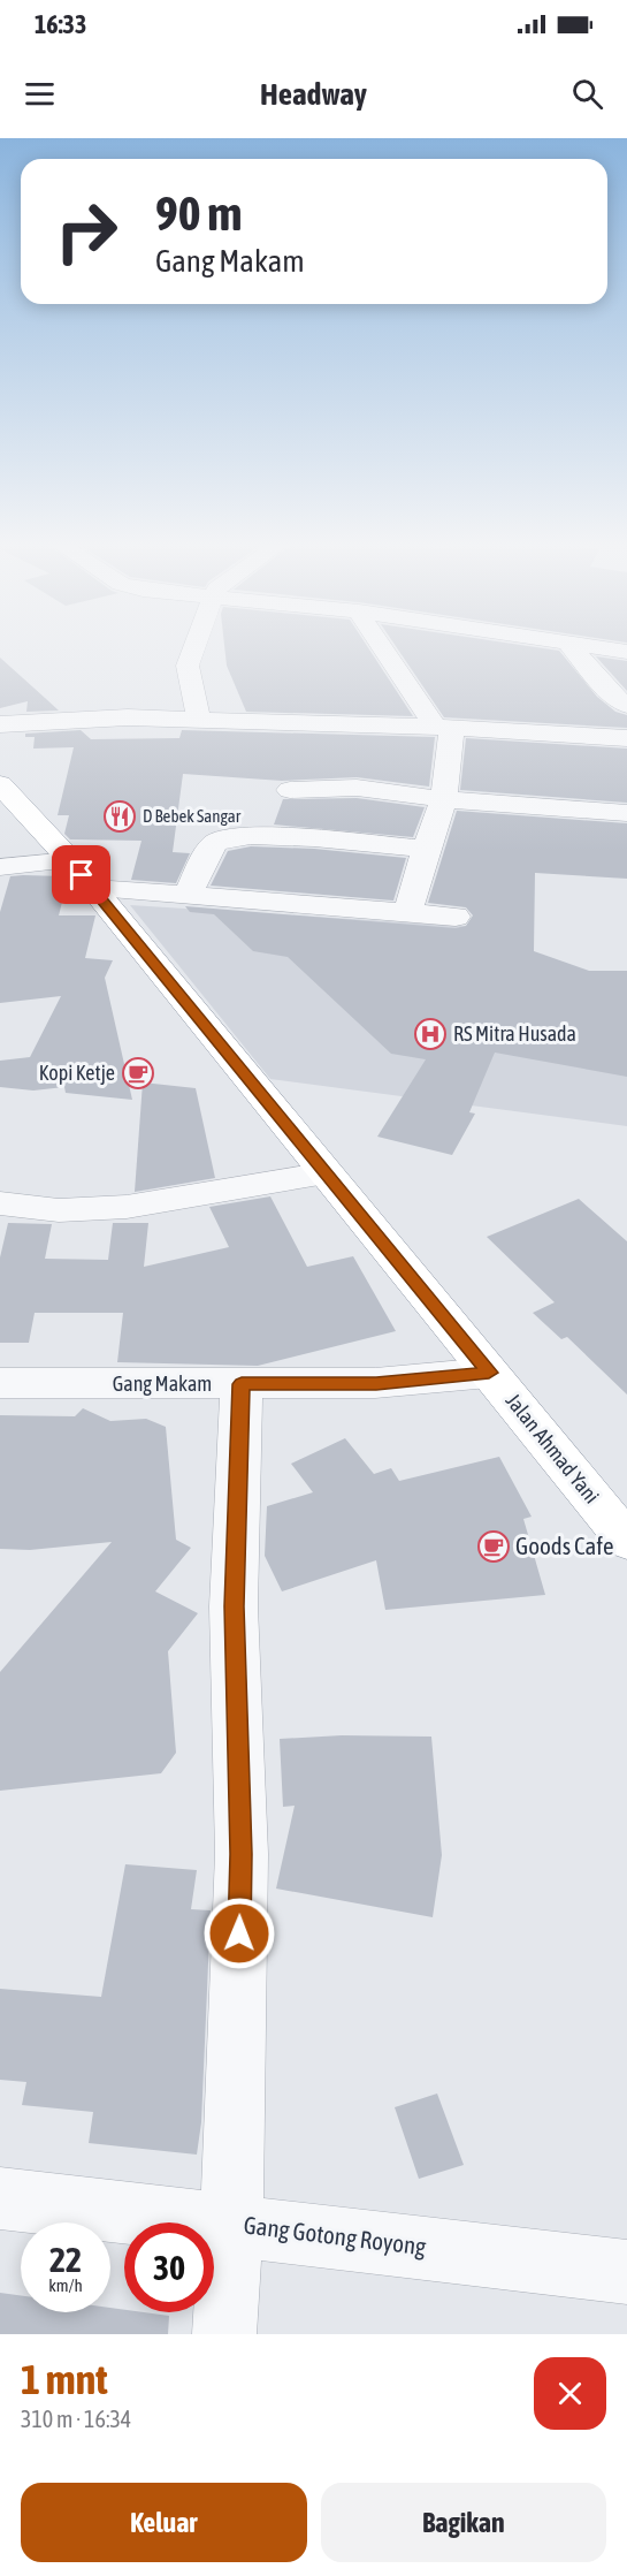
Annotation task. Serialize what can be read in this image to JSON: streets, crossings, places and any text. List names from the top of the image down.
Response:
{
  "streets": {
    "highway": ["Jalan Ahmad Yani"],
    "street": ["Gang Makam", "Gang Gotong Royong"]
  },
  "crossings": [
    ["Gang Makam", "Jalan Ahmad Yani"]
  ],
  "places": {
    "restaurant": ["D Bebek Sangar"],
    "hospital": ["RS Mitra Husada"],
    "cafe": ["Kopi Ketje", "Goods Cafe"]
  },
  "page": {
    "status": "16:33",
    "header": "Headway",
    "turn": ["90 m", "Gang Makam"],
    "speed": "22 km/h",
    "limit": "30",
    "heading": ["1 mnt", "310 m · 16:34"],
    "buttons": ["Keluar", "Bagikan"]
  }
}
